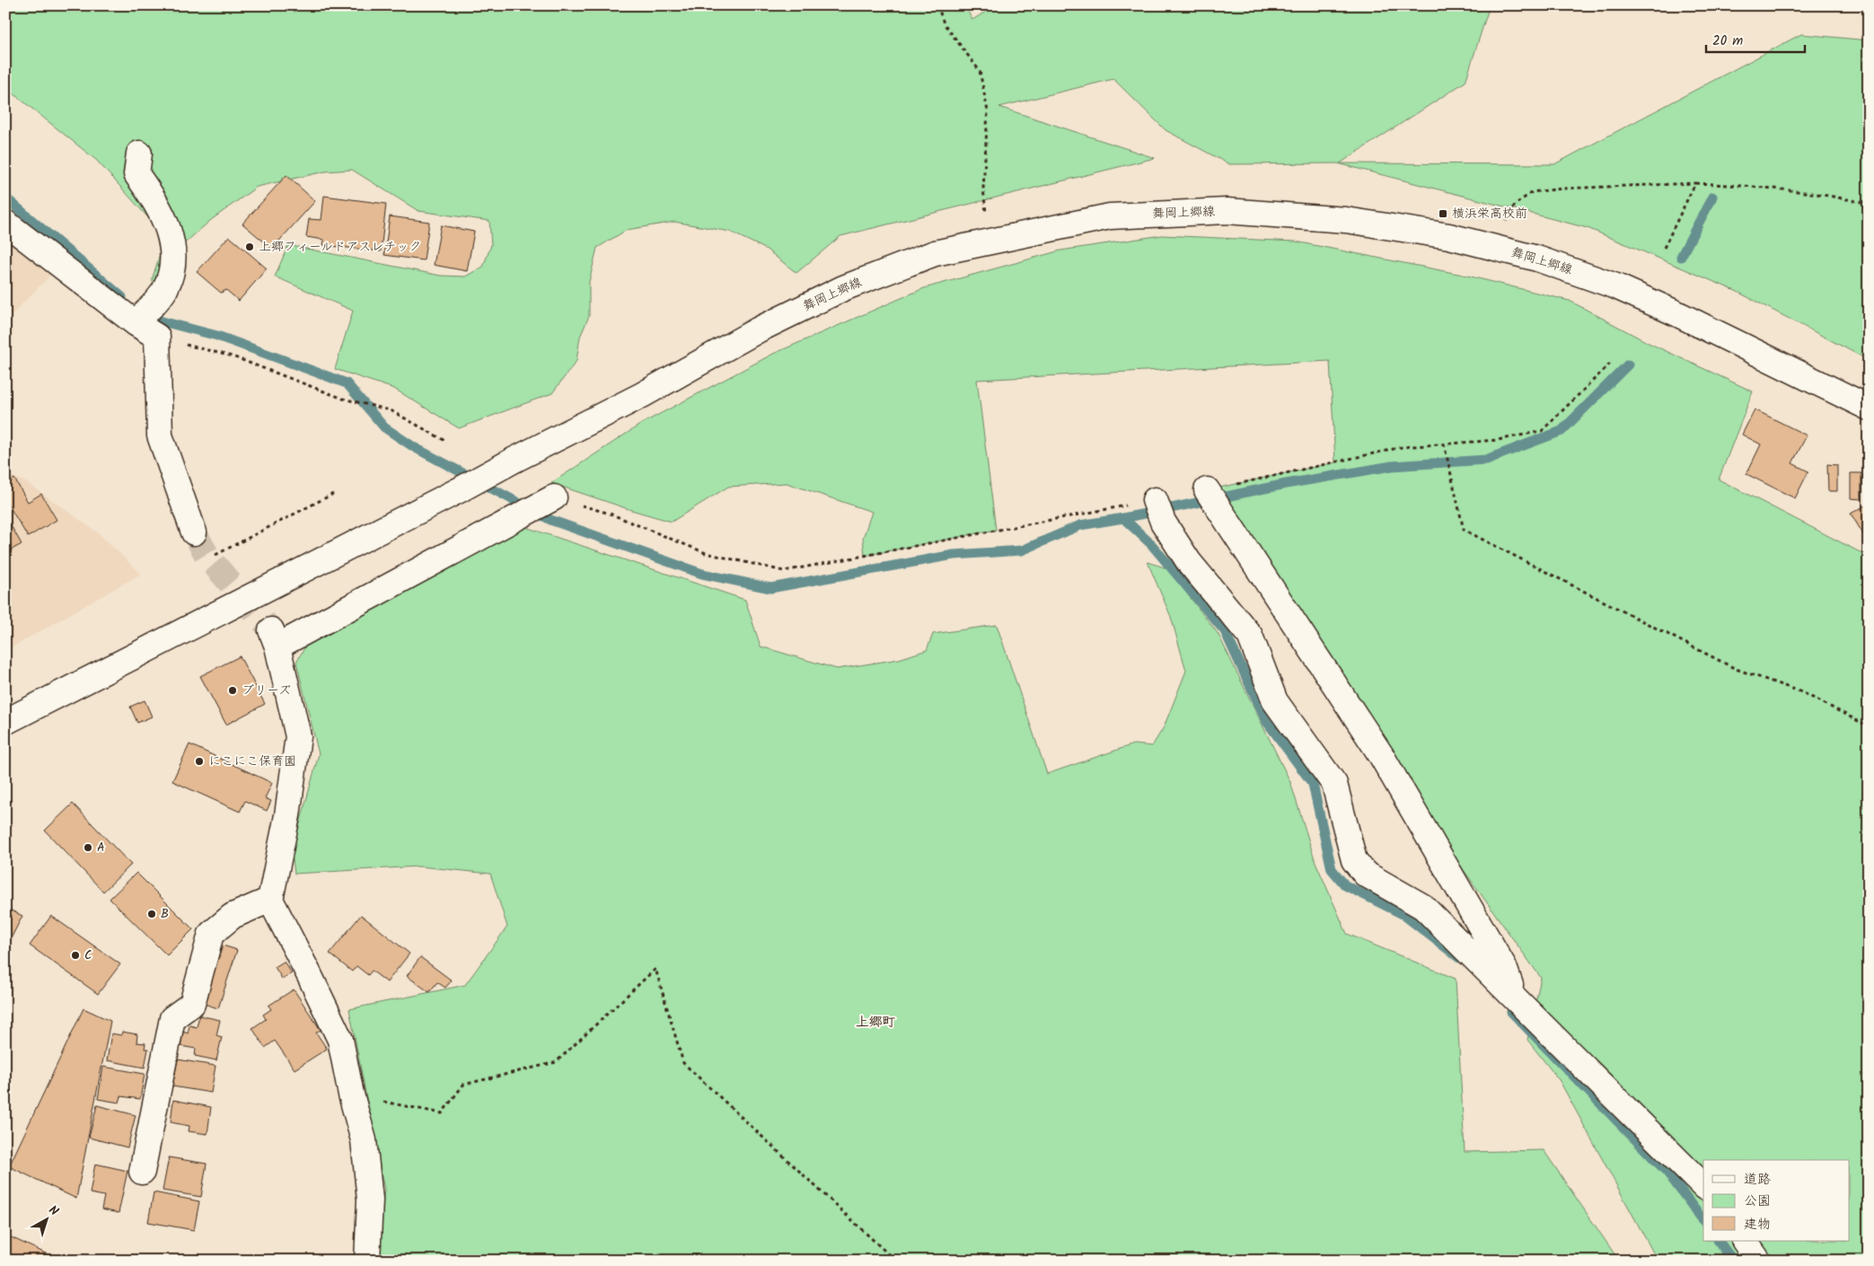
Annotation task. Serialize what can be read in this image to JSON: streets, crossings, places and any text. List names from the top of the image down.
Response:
{
  "streets": {
    "street": ["舞岡上郷線"]
  },
  "districts": ["上郷町"],
  "places": {
    "transit": ["横浜栄高校前"],
    "other": [
      "上郷フィールドアスレチック",
      "ブリーズ",
      "にこにこ保育園",
      "A",
      "B",
      "C"
    ]
  },
  "legend": ["道路", "公園", "建物"],
  "scale_bar": "20 m",
  "north": "top right"
}
